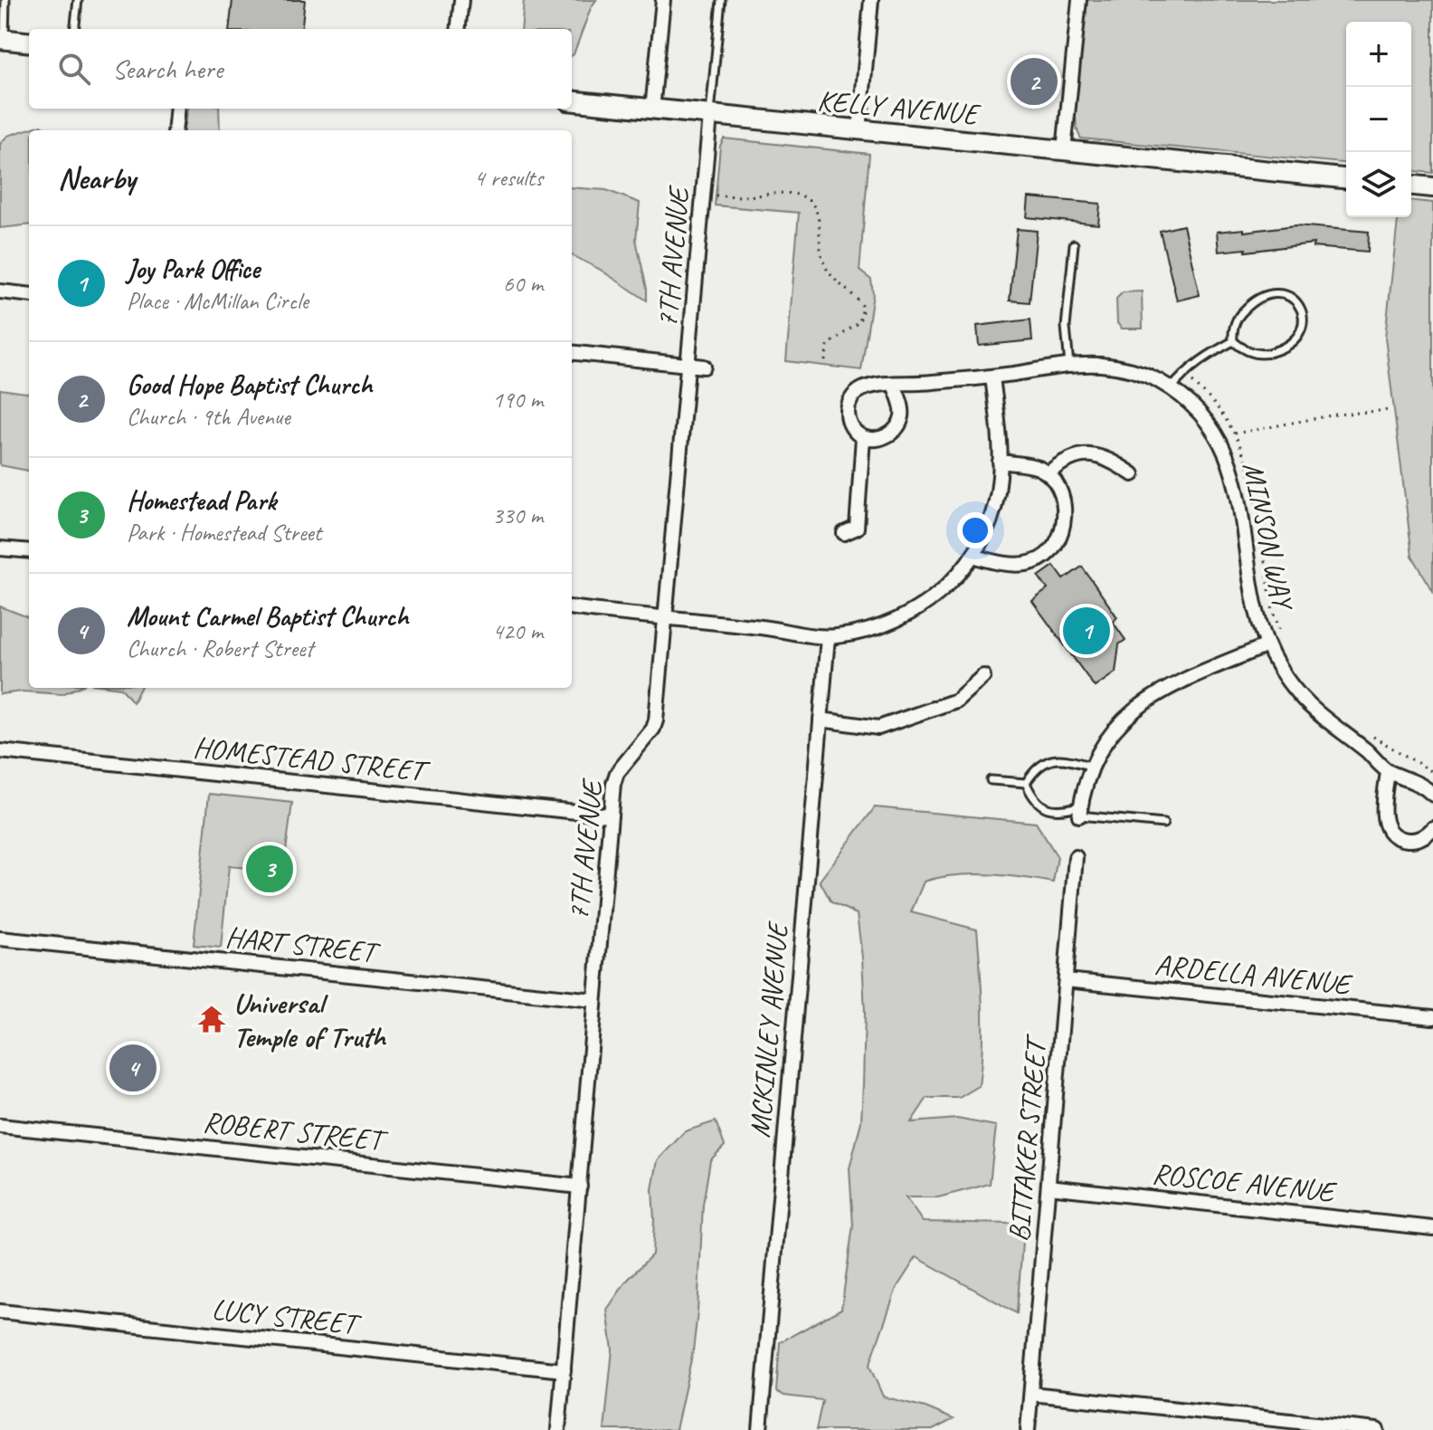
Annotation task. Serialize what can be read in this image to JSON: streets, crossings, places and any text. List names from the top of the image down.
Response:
{
  "streets": {
    "main road": ["KELLY AVENUE"],
    "street": [
      "7TH AVENUE",
      "MINSON WAY",
      "HOMESTEAD STREET",
      "HART STREET",
      "ARDELLA AVENUE",
      "MCKINLEY AVENUE",
      "ROBERT STREET",
      "BITTAKER STREET",
      "ROSCOE AVENUE",
      "LUCY STREET"
    ]
  },
  "crossings": [
    ["KELLY AVENUE", "7TH AVENUE"],
    ["7TH AVENUE", "HOMESTEAD STREET"],
    ["7TH AVENUE", "HART STREET"],
    ["7TH AVENUE", "ROBERT STREET"],
    ["7TH AVENUE", "LUCY STREET"],
    ["ARDELLA AVENUE", "BITTAKER STREET"],
    ["BITTAKER STREET", "ROSCOE AVENUE"]
  ],
  "places": {
    "temple": ["Universal Temple of Truth"]
  },
  "page": {
    "map_buttons": ["+", "−"],
    "search": "Search here",
    "pins": [
      "2",
      "1",
      "3",
      "4"
    ],
    "heading": ["Nearby", "4 results"],
    "list": [
      {
        "mark": "1",
        "name": "Joy Park Office",
        "note": "Place · McMillan Circle",
        "value": "60 m"
      },
      {
        "mark": "2",
        "name": "Good Hope Baptist Church",
        "note": "Church · 9th Avenue",
        "value": "190 m"
      },
      {
        "mark": "3",
        "name": "Homestead Park",
        "note": "Park · Homestead Street",
        "value": "330 m"
      },
      {
        "mark": "4",
        "name": "Mount Carmel Baptist Church",
        "note": "Church · Robert Street",
        "value": "420 m"
      }
    ]
  }
}
